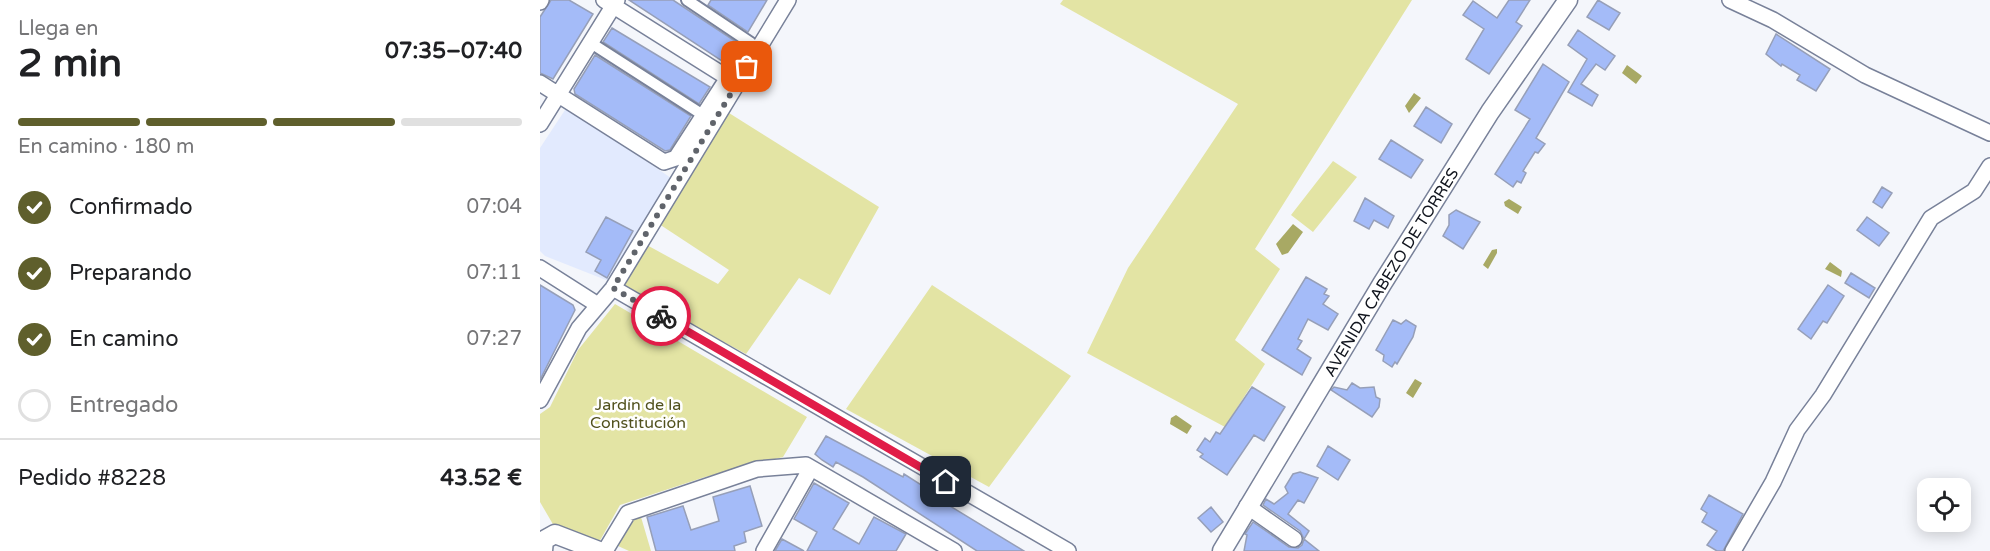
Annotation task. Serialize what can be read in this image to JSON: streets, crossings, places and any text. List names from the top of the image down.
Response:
{
  "streets": {
    "street": ["AVENIDA CABEZO DE TORRES"]
  },
  "parks": ["Jardín de la Constitución"],
  "page": {
    "heading": ["2 min", "Llega en", "07:35–07:40"],
    "panel": ["Pedido #8228", "43.52 €"],
    "bar": "En camino · 180 m",
    "list": [
      ["Confirmado", "07:04"],
      ["Preparando", "07:11"],
      ["En camino", "07:27"],
      "Entregado"
    ]
  }
}
